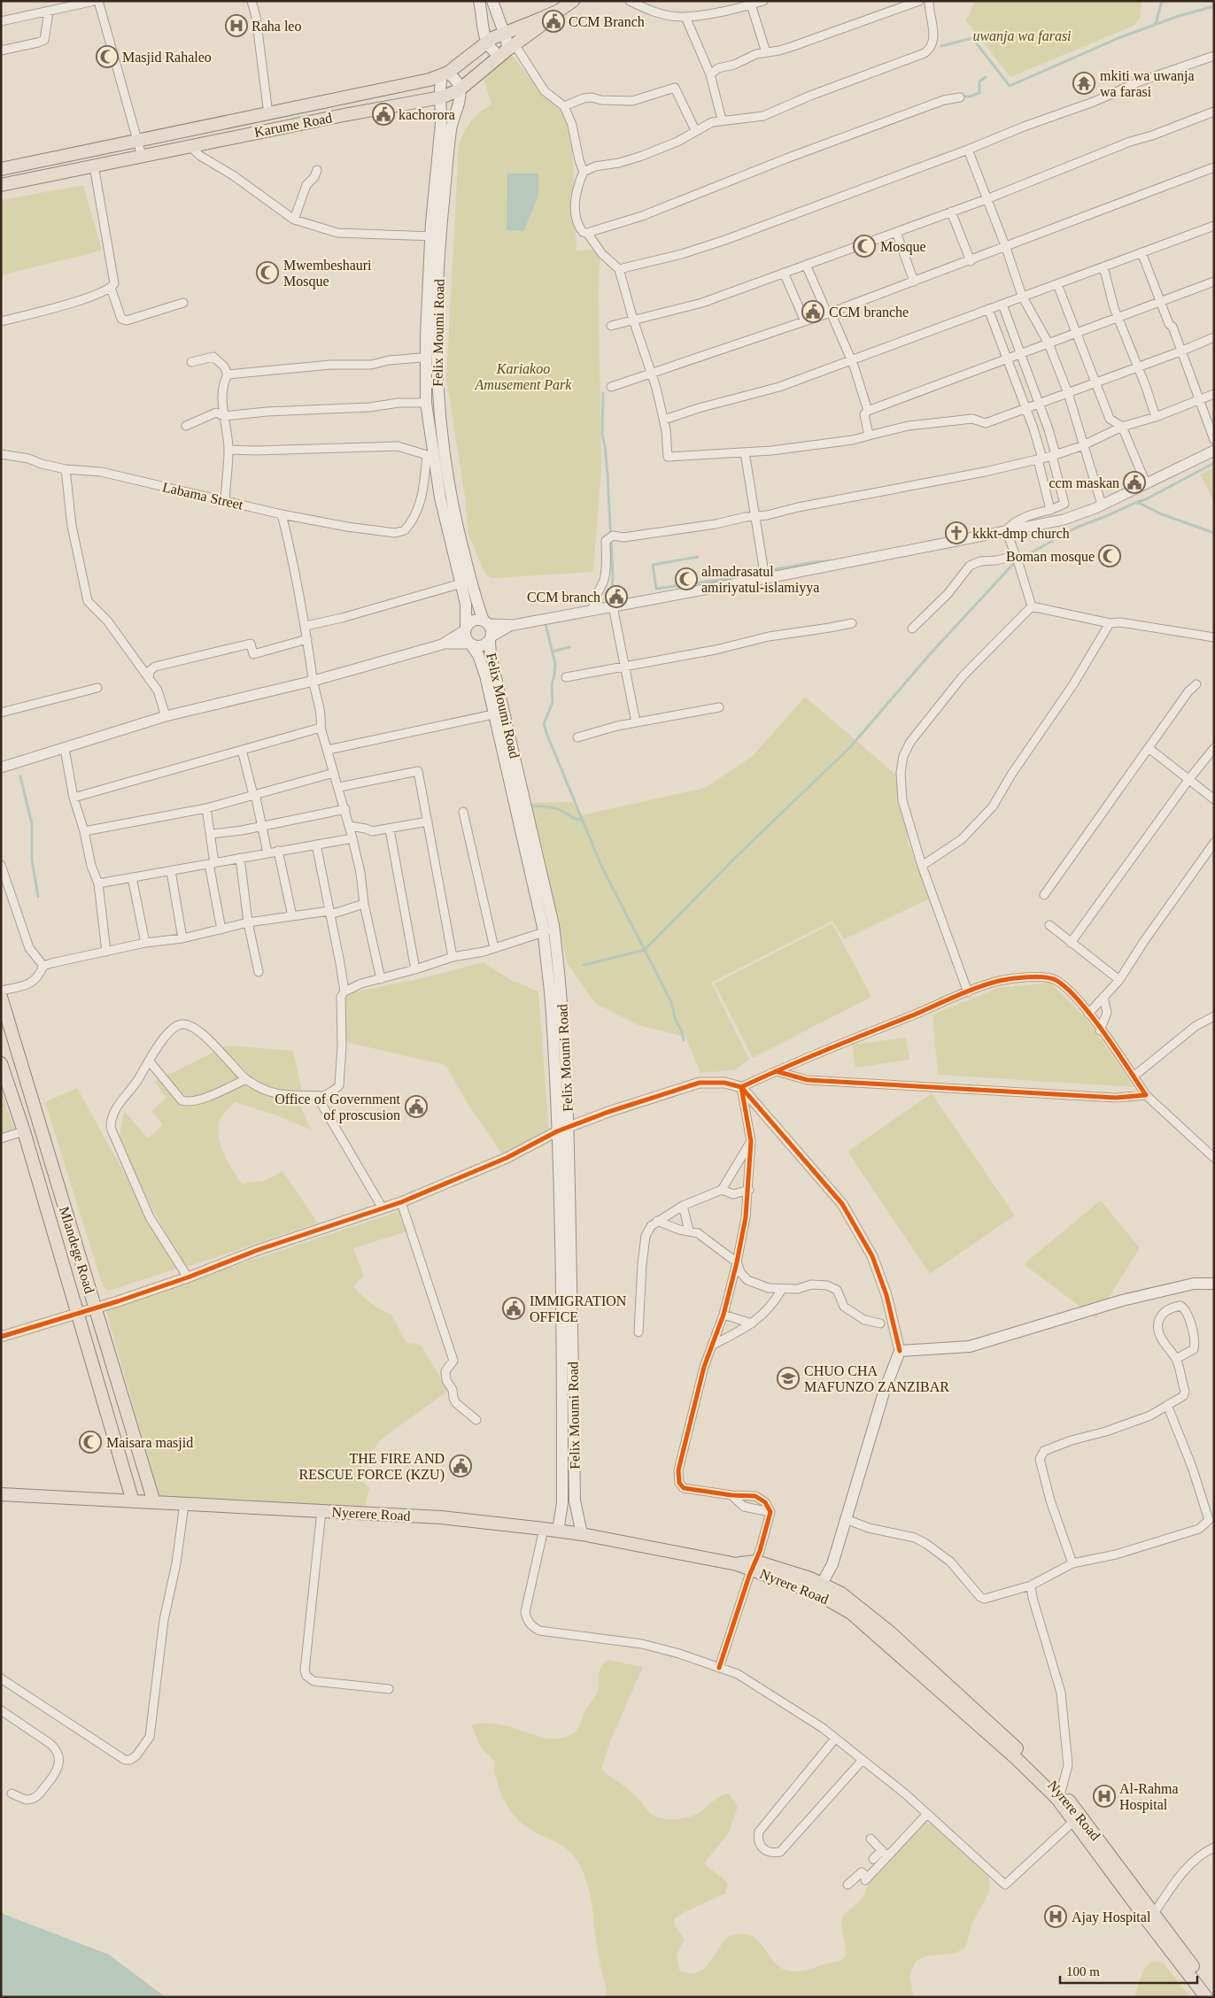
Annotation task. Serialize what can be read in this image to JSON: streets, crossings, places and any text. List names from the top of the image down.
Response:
{
  "streets": {
    "main road": [
      "Karume Road",
      "Felix Moumi Road",
      "Mlandege Road",
      "Nyerere Road",
      "Nyrere Road"
    ],
    "street": ["Labama Street"]
  },
  "crossings": [
    ["Karume Road", "Felix Moumi Road"],
    ["Felix Moumi Road", "Labama Street"],
    ["Felix Moumi Road", "Nyerere Road"],
    ["Mlandege Road", "Nyerere Road"],
    ["Nyerere Road", "Nyrere Road"]
  ],
  "parks": ["uwanja wa farasi", "Kariakoo Amusement Park"],
  "places": {
    "public building": [
      "CCM Branch",
      "kachorora",
      "CCM branche",
      "ccm maskan",
      "CCM branch",
      "Office of Government of proscusion",
      "IMMIGRATION OFFICE",
      "THE FIRE AND RESCUE FORCE (KZU)"
    ],
    "hospital": ["Raha leo", "Al-Rahma Hospital", "Ajay Hospital"],
    "mosque": [
      "Masjid Rahaleo",
      "Mosque",
      "Mwembeshauri Mosque",
      "Boman mosque",
      "almadrasatul amiriyatul-islamiyya",
      "Maisara masjid"
    ],
    "temple": ["mkiti wa uwanja wa farasi"],
    "church": ["kkkt-dmp church"],
    "school or university": ["CHUO CHA MAFUNZO ZANZIBAR"]
  },
  "scale_bar": "100 m"
}
